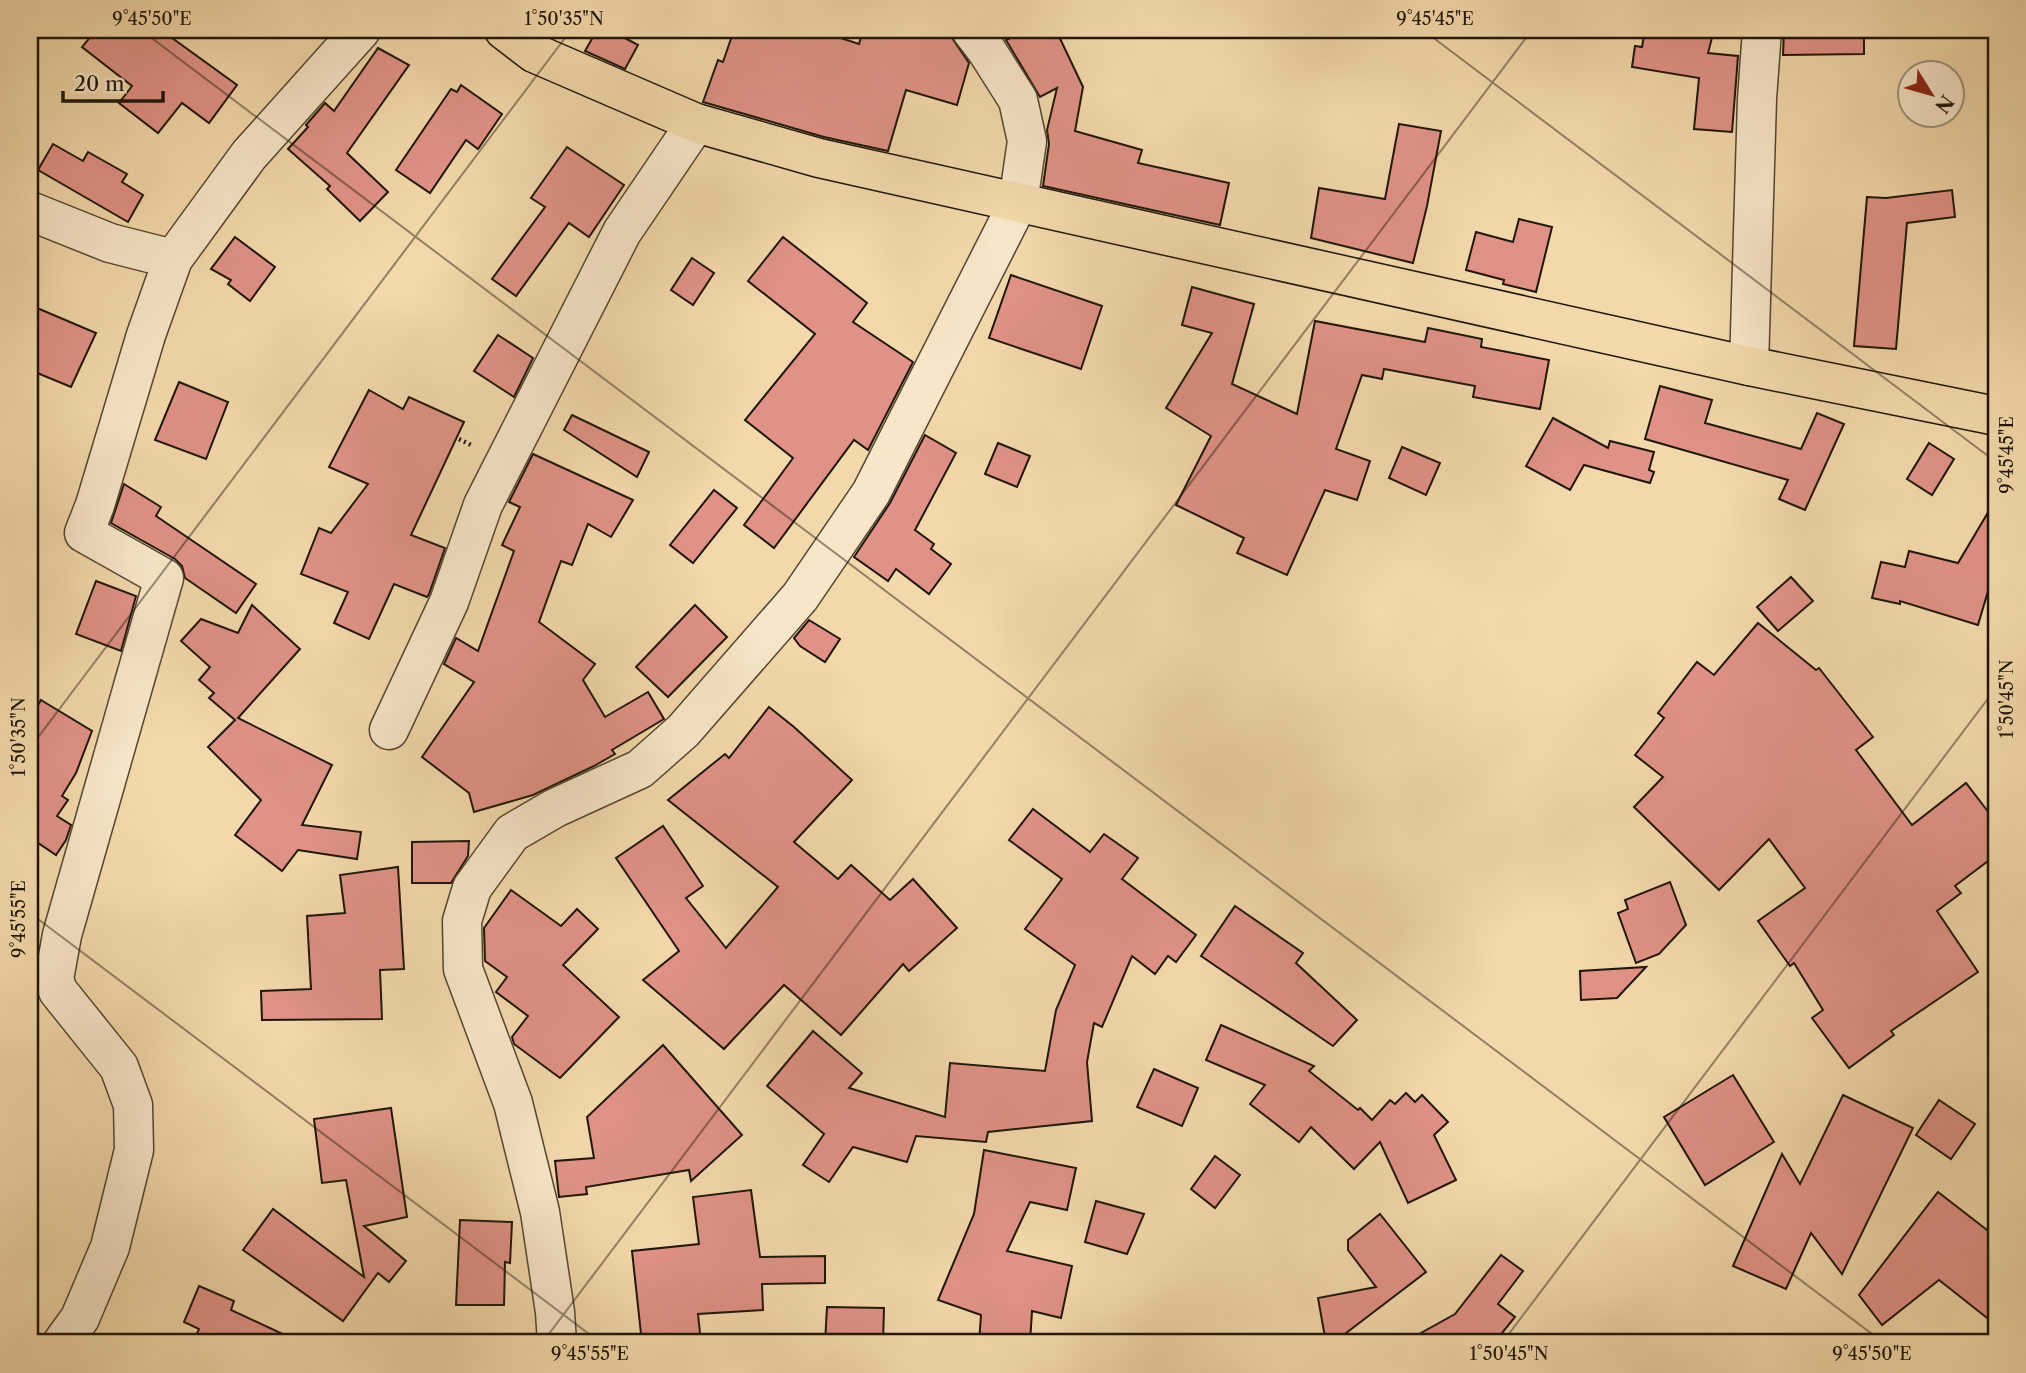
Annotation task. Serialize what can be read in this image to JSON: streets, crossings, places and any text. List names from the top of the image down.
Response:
{
  "scale_bar": "20 m",
  "north": "bottom right",
  "coordinates": [
    "9°45'50\"E",
    "1°50'35\"N",
    "9°45'45\"E",
    "1°50'45\"N",
    "9°45'55\"E"
  ]
}
